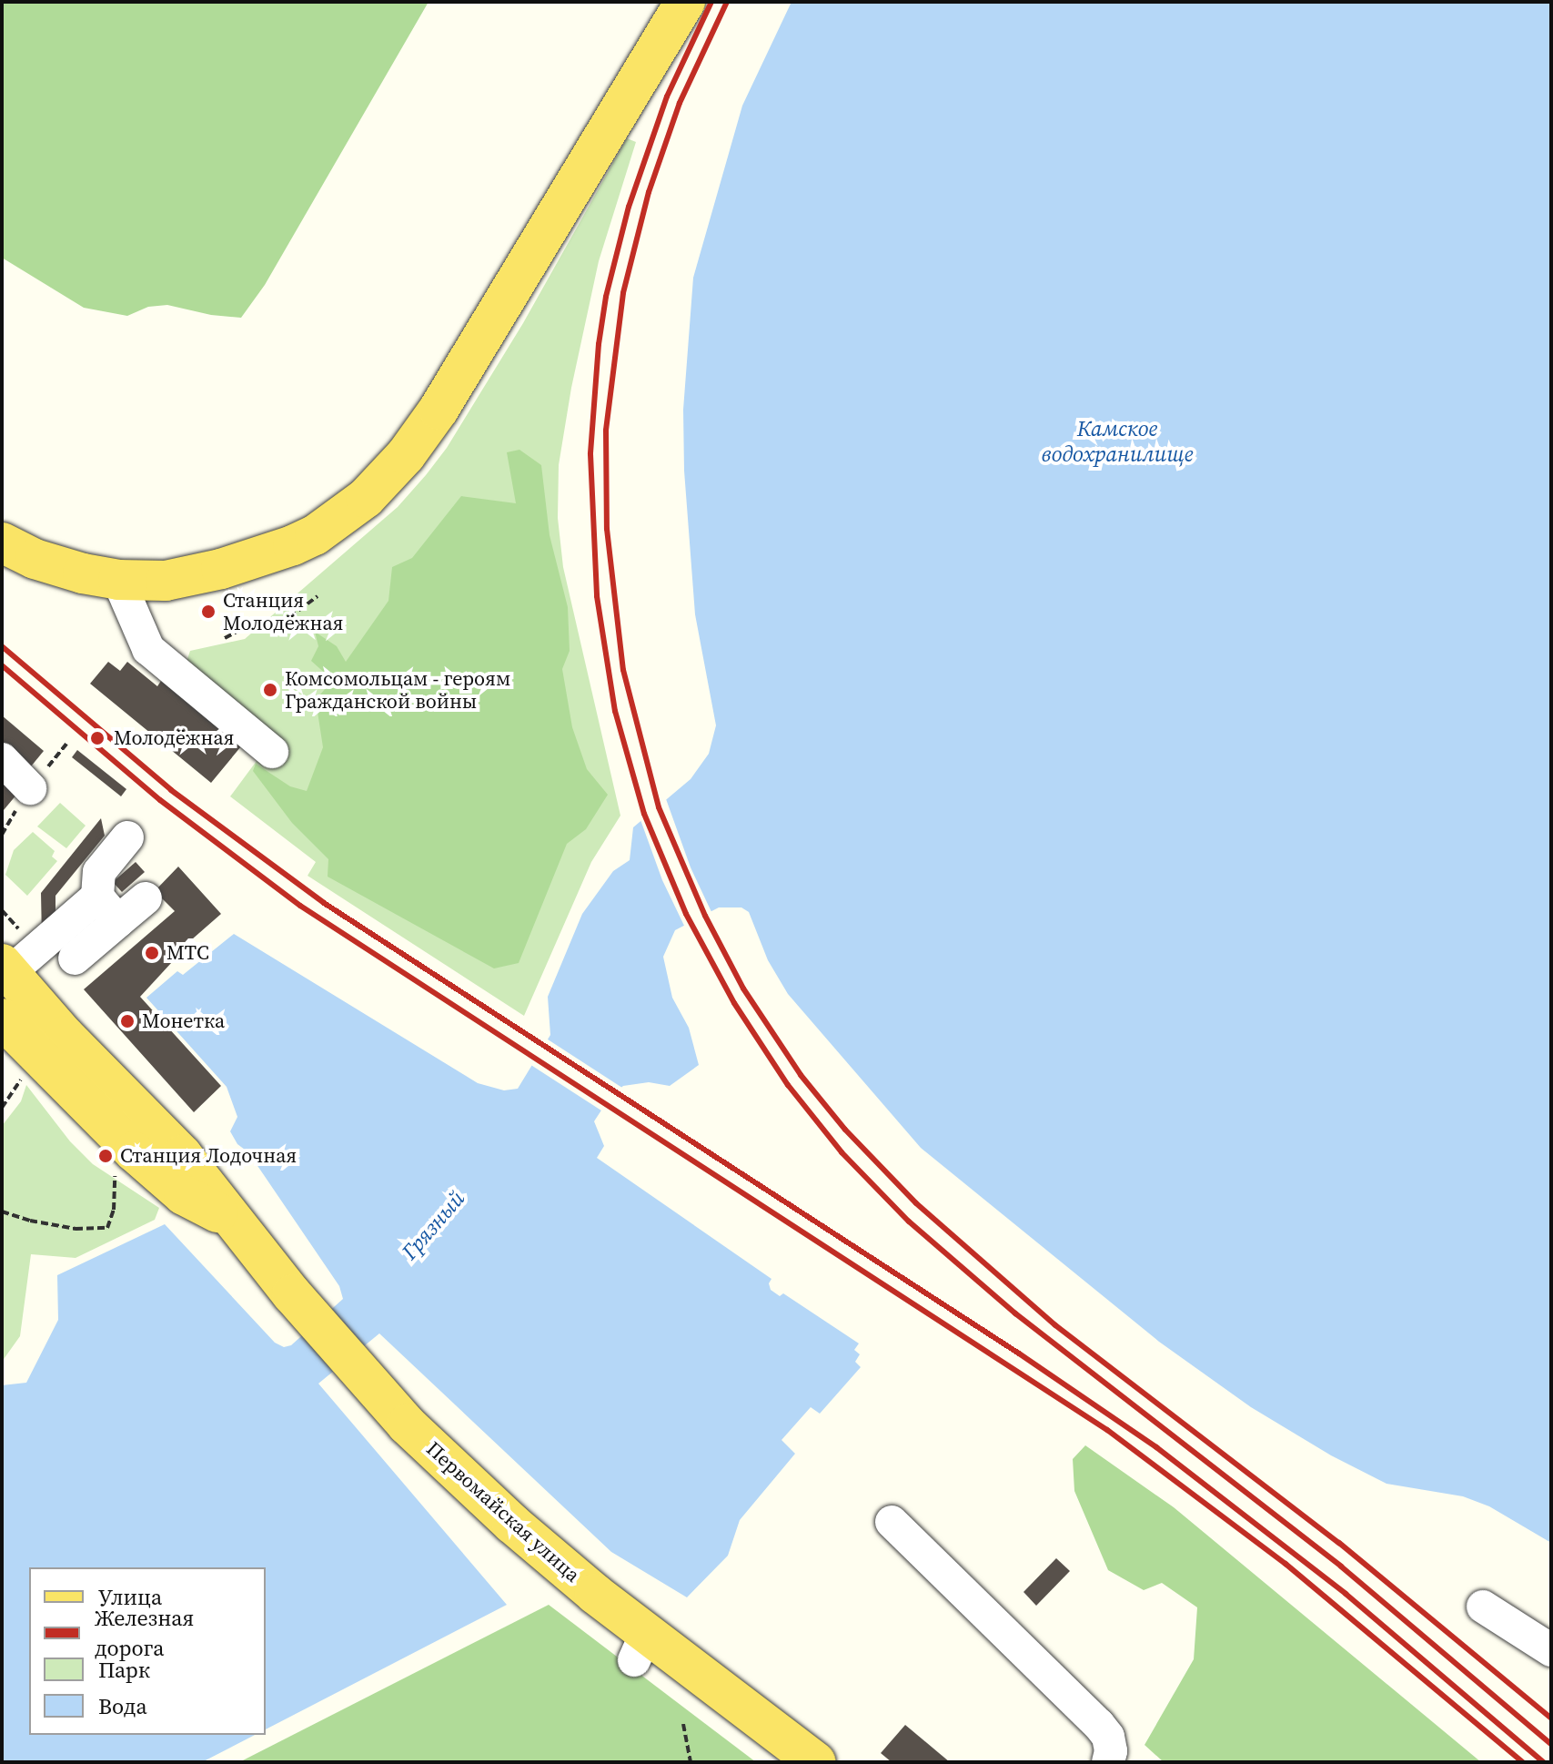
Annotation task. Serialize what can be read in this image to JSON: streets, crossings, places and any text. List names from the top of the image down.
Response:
{
  "streets": {
    "main road": ["Первомайская улица"]
  },
  "water": ["Камское водохранилище", "Грязный"],
  "places": [
    "Станция Молодёжная",
    "Комсомольцам - героям Гражданской войны",
    "Молодёжная",
    "МТС",
    "Монетка",
    "Станция Лодочная"
  ],
  "legend": [
    "Улица",
    "Железная дорога",
    "Парк",
    "Вода"
  ]
}
